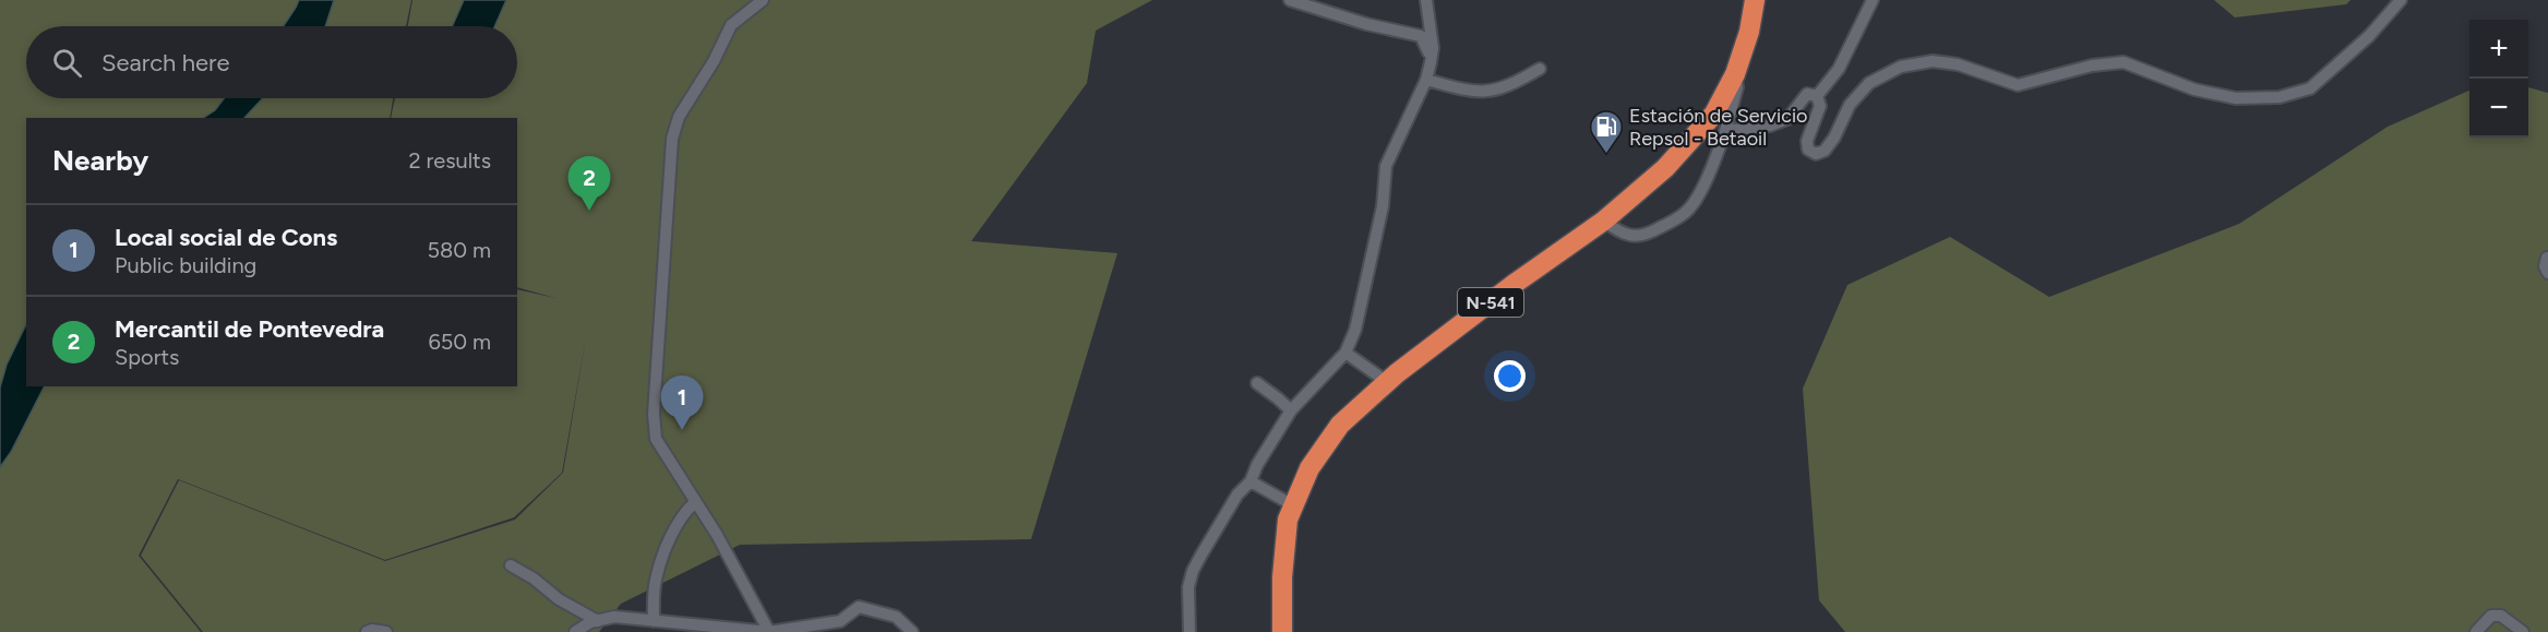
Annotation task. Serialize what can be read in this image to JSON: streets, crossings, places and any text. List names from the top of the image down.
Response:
{
  "streets": {
    "highway": ["N-541"]
  },
  "places": {
    "fuel station": ["Estación de Servicio Repsol - Betaoil"]
  },
  "page": {
    "map_buttons": ["+", "−"],
    "search": "Search here",
    "heading": ["Nearby", "2 results"],
    "pins": ["2", "1"],
    "list": [
      {
        "mark": "1",
        "name": "Local social de Cons",
        "note": "Public building",
        "value": "580 m"
      },
      {
        "mark": "2",
        "name": "Mercantil de Pontevedra",
        "note": "Sports",
        "value": "650 m"
      }
    ]
  }
}
